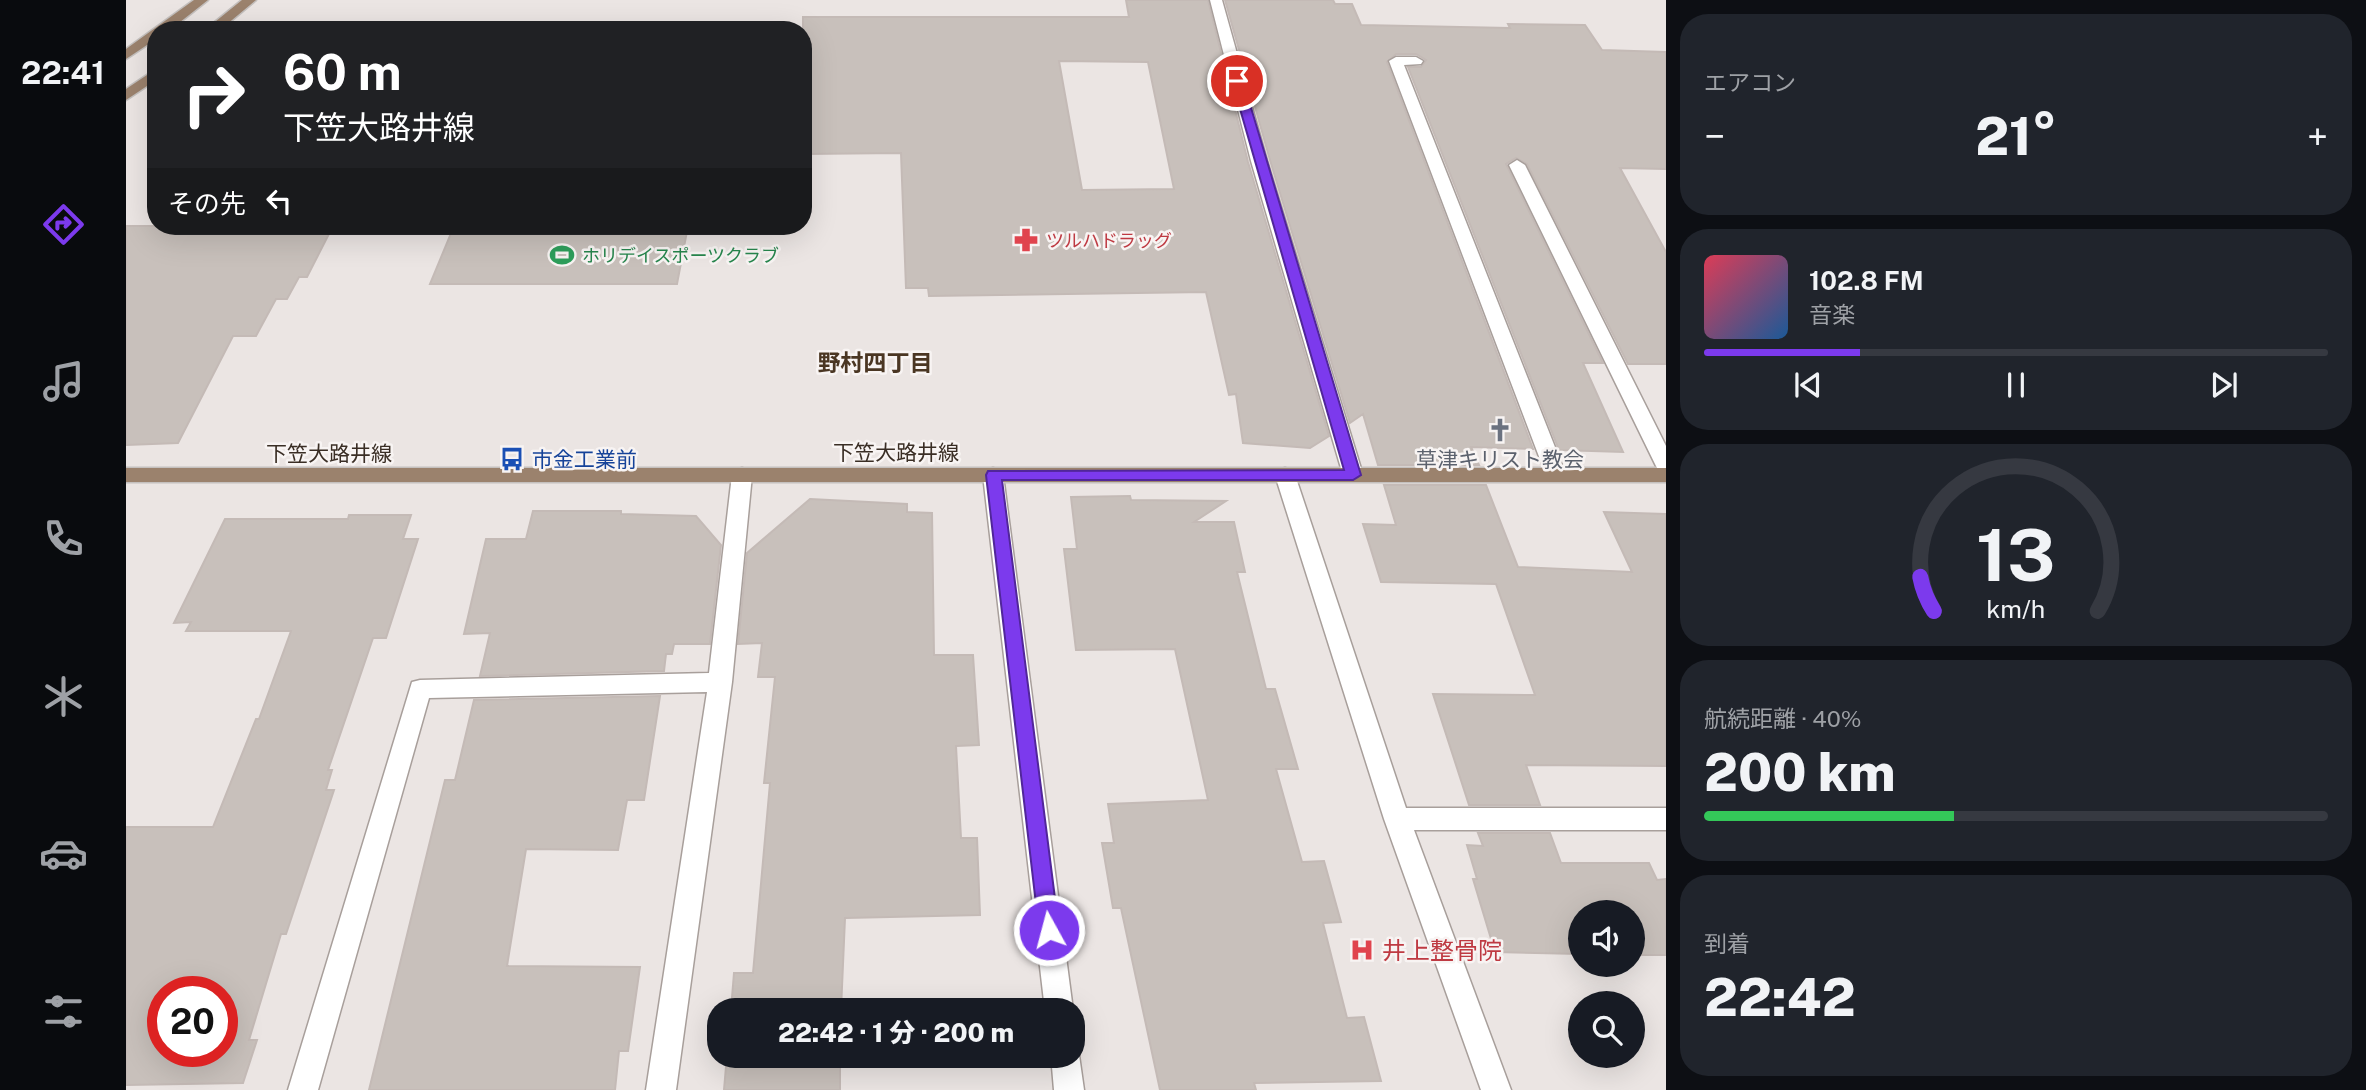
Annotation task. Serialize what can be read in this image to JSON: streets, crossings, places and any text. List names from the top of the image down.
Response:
{
  "streets": {
    "main road": ["下笠大路井線"]
  },
  "districts": ["野村四丁目"],
  "places": {
    "pharmacy": ["ツルハドラッグ"],
    "sports": ["ホリデイスポーツクラブ"],
    "church": ["草津キリスト教会"],
    "bus stop": ["市金工業前"],
    "hospital": ["井上整骨院"]
  },
  "page": {
    "tabs": "22:41",
    "tile": [
      "エアコン",
      ["航続距離 · 40%", "200 km"],
      ["到着", "22:42"]
    ],
    "turn": ["60 m", "下笠大路井線"],
    "heat": ["−", "21°", "+"],
    "then": "その先",
    "song": ["102.8 FM", "音楽"],
    "limit": "20",
    "trip": "22:42 · 1 分 · 200 m",
    "gauge": ["13", "km/h"]
  }
}
